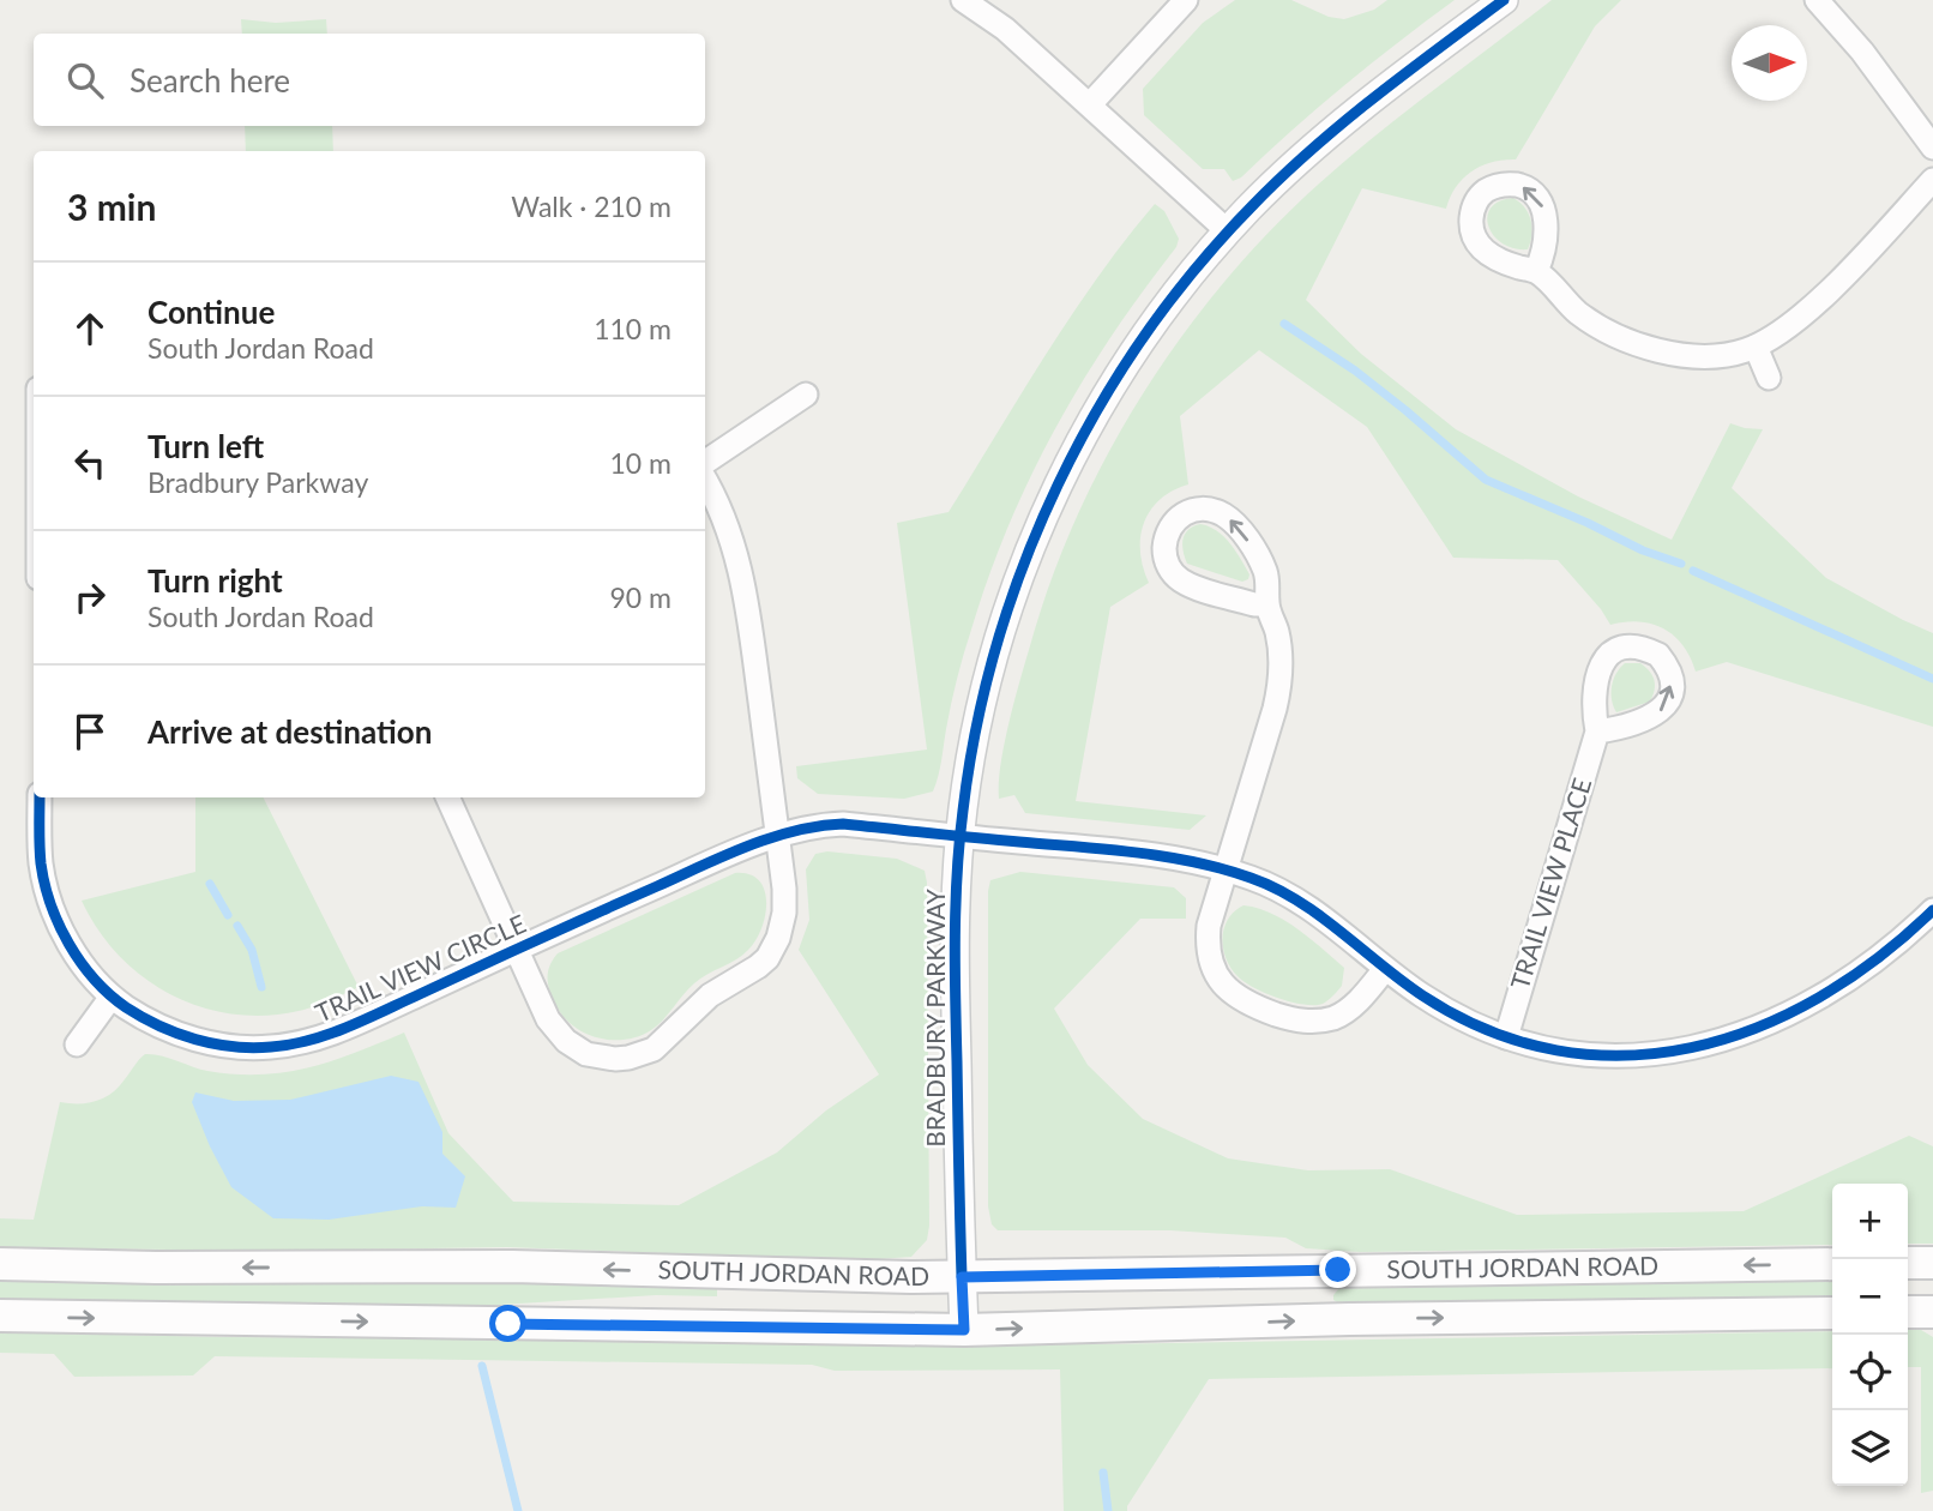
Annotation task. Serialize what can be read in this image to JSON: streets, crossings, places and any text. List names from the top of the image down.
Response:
{
  "streets": {
    "main road": ["SOUTH JORDAN ROAD"],
    "street": ["TRAIL VIEW PLACE", "TRAIL VIEW CIRCLE", "BRADBURY PARKWAY"]
  },
  "crossings": [
    ["TRAIL VIEW PLACE", "TRAIL VIEW CIRCLE"],
    ["TRAIL VIEW CIRCLE", "BRADBURY PARKWAY"],
    ["BRADBURY PARKWAY", "SOUTH JORDAN ROAD"]
  ],
  "north": "right",
  "page": {
    "search": "Search here",
    "heading": ["3 min", "Walk · 210 m"],
    "list": [
      ["Continue", "South Jordan Road", "110 m"],
      ["Turn left", "Bradbury Parkway", "10 m"],
      ["Turn right", "South Jordan Road", "90 m"],
      "Arrive at destination"
    ],
    "map_buttons": ["+", "−"]
  }
}
